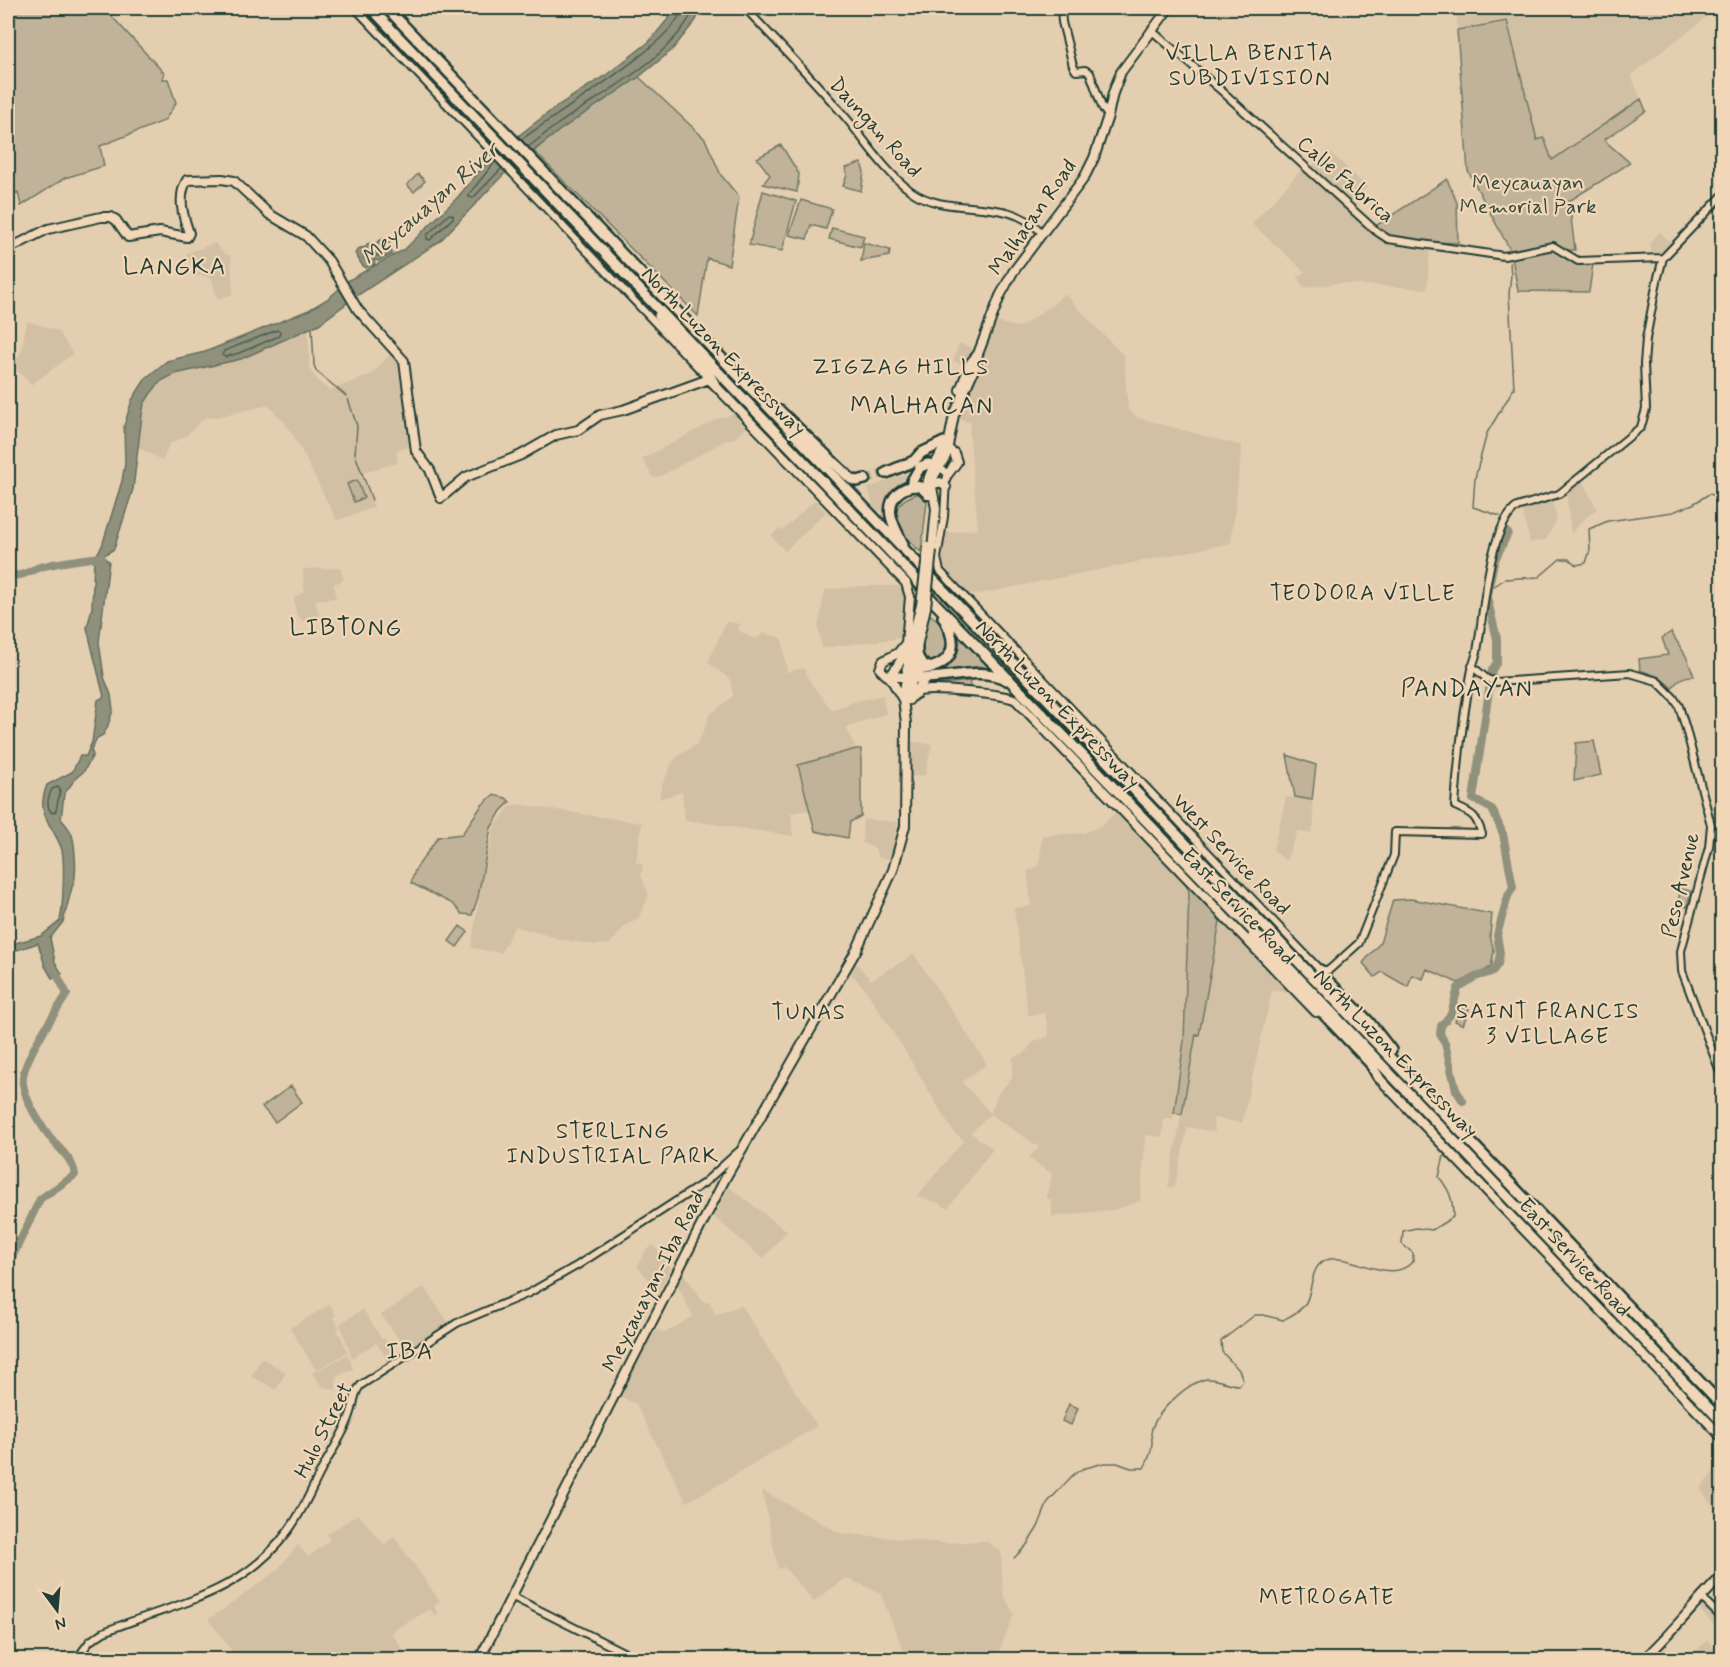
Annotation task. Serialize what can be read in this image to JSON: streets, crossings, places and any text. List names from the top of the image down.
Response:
{
  "streets": {
    "highway": ["North Luzon Expressway"],
    "main road": ["Malhacan Road", "East Service Road", "Meycauayan-Iba Road"],
    "street": [
      "Daungan Road",
      "Calle Fabrica",
      "West Service Road",
      "Peso Avenue",
      "Hulo Street"
    ]
  },
  "crossings": [
    ["Daungan Road", "Malhacan Road"],
    ["Calle Fabrica", "Malhacan Road"],
    ["Malhacan Road", "North Luzon Expressway"],
    ["Malhacan Road", "Meycauayan-Iba Road"],
    ["East Service Road", "Meycauayan-Iba Road"],
    ["Meycauayan-Iba Road", "Hulo Street"]
  ],
  "districts": [
    "VILLA BENITA SUBDIVISION",
    "LANGKA",
    "ZIGZAG HILLS",
    "MALHACAN",
    "TEODORA VILLE",
    "LIBTONG",
    "PANDAYAN",
    "SAINT FRANCIS 3 VILLAGE",
    "TUNAS",
    "STERLING INDUSTRIAL PARK",
    "IBA",
    "METROGATE"
  ],
  "water": ["Meycauayan River"],
  "parks": ["Meycauayan Memorial Park"],
  "north": "bottom"
}
